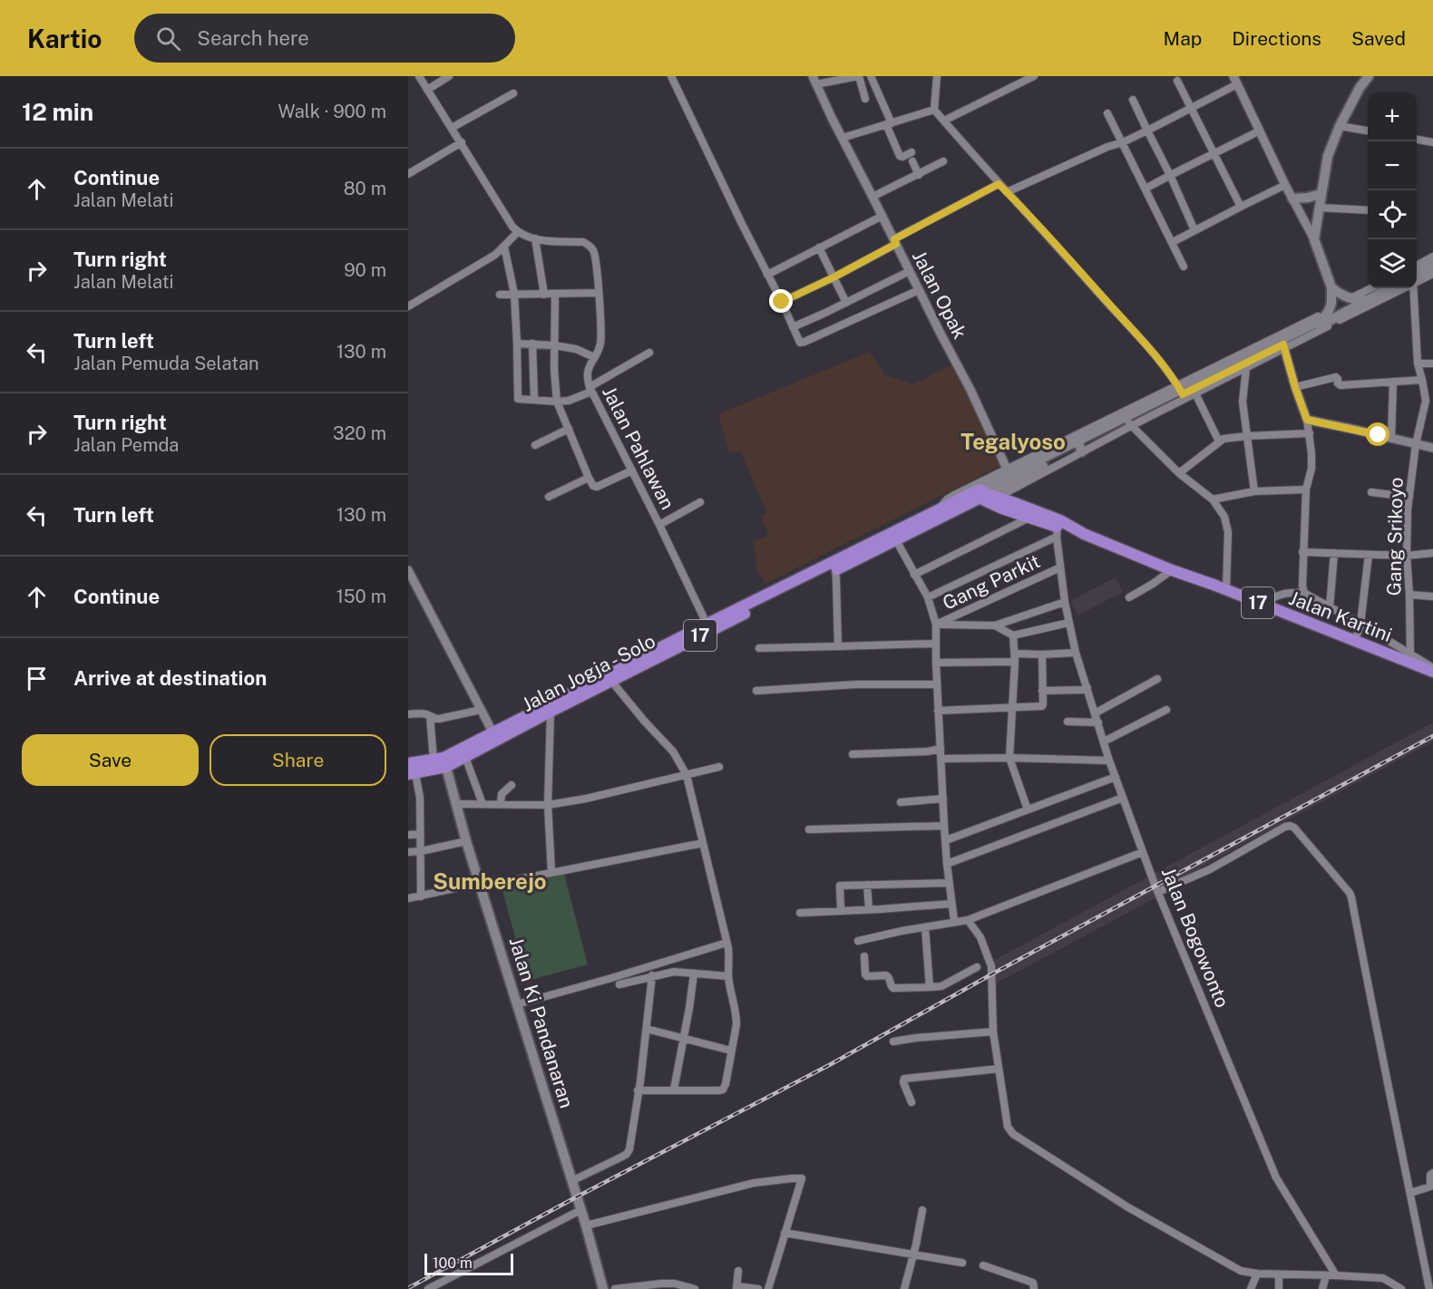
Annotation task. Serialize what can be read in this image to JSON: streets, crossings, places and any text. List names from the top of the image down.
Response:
{
  "streets": {
    "highway": ["17", "Jalan Kartini", "Jalan Jogja - Solo"],
    "main road": ["Jalan Ki Pandanaran"],
    "street": [
      "Jalan Opak",
      "Jalan Pahlawan",
      "Gang Srikoyo",
      "Gang Parkit",
      "Jalan Bogowonto"
    ]
  },
  "crossings": [
    ["Jalan Pahlawan", "Jalan Jogja - Solo"],
    ["Gang Srikoyo", "Jalan Kartini"],
    ["Gang Parkit", "Jalan Bogowonto"],
    ["Jalan Kartini", "Jalan Jogja - Solo"],
    ["Jalan Kartini", "Jalan Bogowonto"],
    ["Jalan Jogja - Solo", "Jalan Ki Pandanaran"]
  ],
  "districts": ["Tegalyoso", "Sumberejo"],
  "scale_bar": "100 m",
  "page": {
    "header": "Kartio",
    "search": "Search here",
    "nav": ["Map", "Directions", "Saved"],
    "heading": ["12 min", "Walk · 900 m"],
    "map_buttons": ["+", "−"],
    "list": [
      ["Continue", "Jalan Melati", "80 m"],
      ["Turn right", "Jalan Melati", "90 m"],
      ["Turn left", "Jalan Pemuda Selatan", "130 m"],
      ["Turn right", "Jalan Pemda", "320 m"],
      ["Turn left", "130 m"],
      ["Continue", "150 m"],
      "Arrive at destination"
    ],
    "buttons": ["Save", "Share"],
    "scale": "100 m"
  }
}
